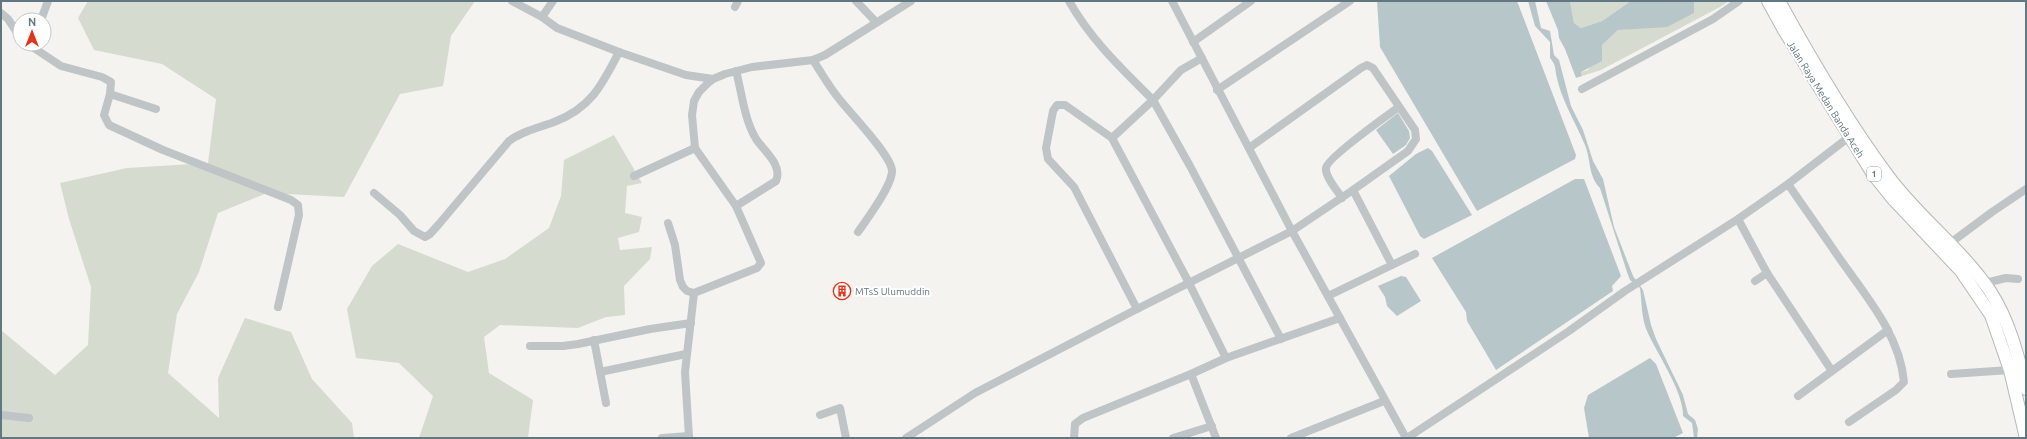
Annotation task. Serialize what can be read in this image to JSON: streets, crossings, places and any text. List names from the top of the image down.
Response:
{
  "streets": {
    "highway": ["Jalan Raya Medan Banda Aceh", "1"]
  },
  "places": {
    "building": ["MTsS Ulumuddin"]
  },
  "north": "top"
}
